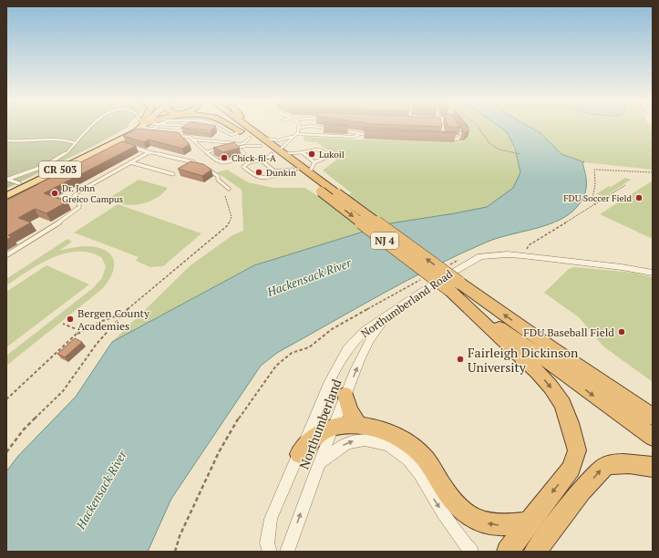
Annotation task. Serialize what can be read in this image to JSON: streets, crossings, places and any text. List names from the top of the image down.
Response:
{
  "streets": {
    "highway": ["NJ 4"],
    "main road": ["CR 503"],
    "street": ["Northumberland Road", "Northumberland"]
  },
  "crossings": [
    ["Northumberland Road", "Northumberland"]
  ],
  "one_way": ["Northumberland"],
  "water": ["Hackensack River"],
  "places": [
    "Lukoil",
    "Chick-fil-A",
    "Dunkin'",
    "Dr. John Greico Campus",
    "FDU Soccer Field",
    "Bergen County Academies",
    "FDU Baseball Field",
    "Fairleigh Dickinson University"
  ]
}
